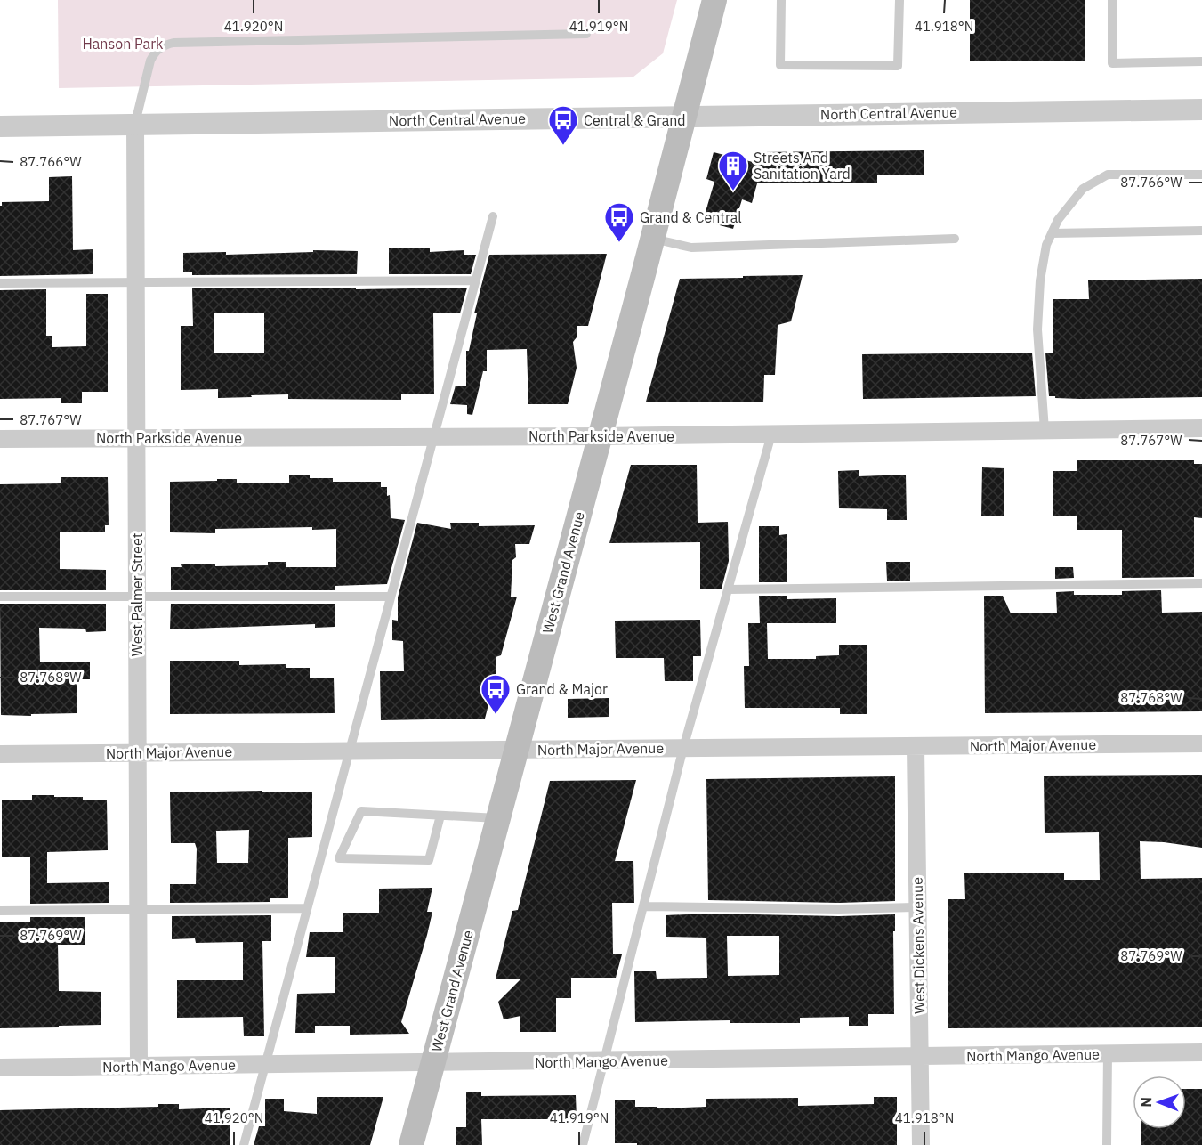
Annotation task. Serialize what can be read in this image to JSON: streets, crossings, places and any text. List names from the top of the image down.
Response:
{
  "streets": {
    "main road": ["West Grand Avenue"],
    "street": [
      "North Central Avenue",
      "North Parkside Avenue",
      "West Palmer Street",
      "North Major Avenue",
      "West Dickens Avenue",
      "North Mango Avenue"
    ]
  },
  "crossings": [
    ["North Central Avenue", "West Grand Avenue"],
    ["North Central Avenue", "West Palmer Street"],
    ["North Parkside Avenue", "West Grand Avenue"],
    ["North Parkside Avenue", "West Palmer Street"],
    ["West Grand Avenue", "North Major Avenue"],
    ["West Grand Avenue", "North Mango Avenue"],
    ["West Palmer Street", "North Major Avenue"],
    ["West Palmer Street", "North Mango Avenue"],
    ["North Major Avenue", "West Dickens Avenue"],
    ["West Dickens Avenue", "North Mango Avenue"]
  ],
  "parks": ["Hanson Park"],
  "places": {
    "bus stop": ["Central & Grand", "Grand & Central", "Grand & Major"],
    "building": ["Streets And Sanitation Yard"]
  },
  "north": "left",
  "coordinates": [
    "41.920°N",
    "41.919°N",
    "41.918°N",
    "87.766°W",
    "87.767°W",
    "87.768°W",
    "87.769°W"
  ]
}
